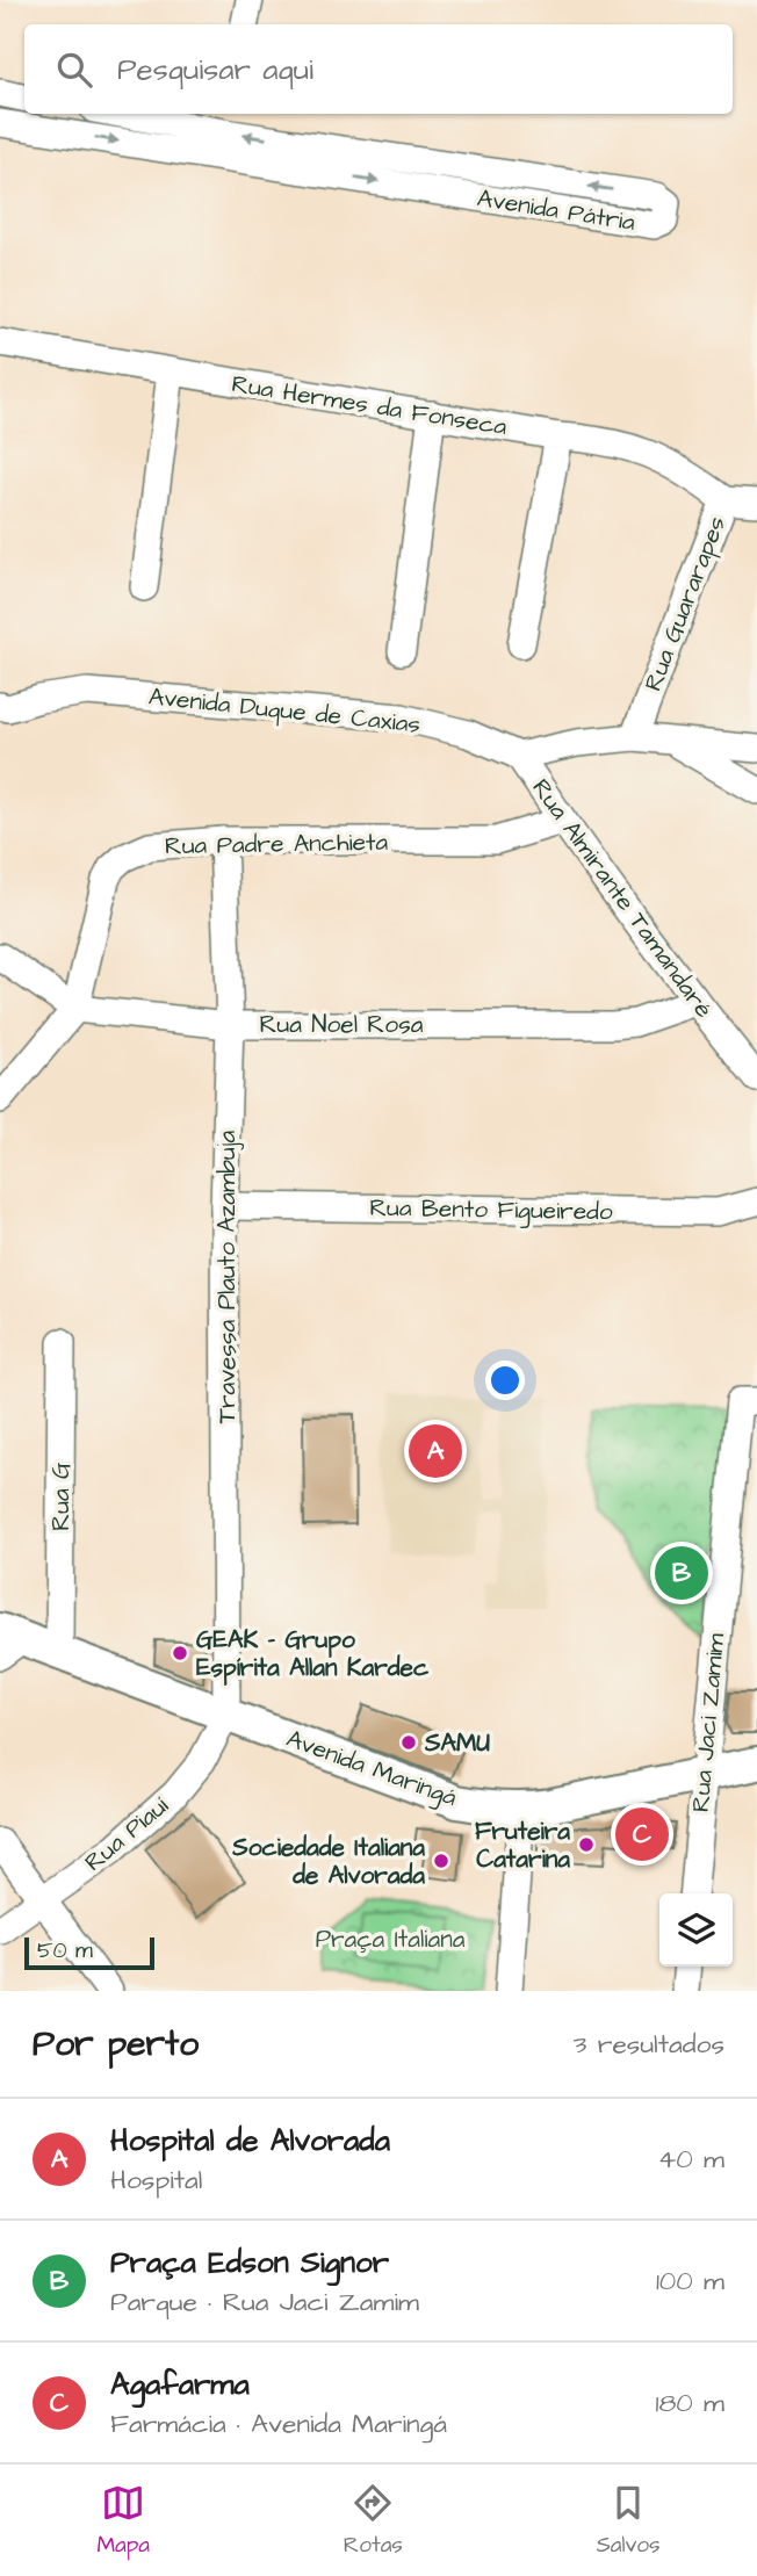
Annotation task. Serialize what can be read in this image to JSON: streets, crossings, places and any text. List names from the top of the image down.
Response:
{
  "streets": {
    "main road": ["Avenida Maringá"],
    "street": [
      "Avenida Pátria",
      "Rua Hermes da Fonseca",
      "Rua Guararapes",
      "Avenida Duque de Caxias",
      "Rua Padre Anchieta",
      "Rua Almirante Tamandaré",
      "Rua Noel Rosa",
      "Rua Bento Figueiredo",
      "Travessa Plauto Azambuja",
      "Rua G",
      "Rua Jaci Zamim",
      "Rua Piauí"
    ]
  },
  "crossings": [
    ["Rua Hermes da Fonseca", "Rua Guararapes"],
    ["Avenida Duque de Caxias", "Rua Almirante Tamandaré"],
    ["Rua Padre Anchieta", "Rua Almirante Tamandaré"],
    ["Rua Padre Anchieta", "Rua Noel Rosa"],
    ["Rua Padre Anchieta", "Travessa Plauto Azambuja"],
    ["Rua Almirante Tamandaré", "Rua Noel Rosa"],
    ["Rua Noel Rosa", "Travessa Plauto Azambuja"],
    ["Rua Bento Figueiredo", "Travessa Plauto Azambuja"],
    ["Travessa Plauto Azambuja", "Avenida Maringá"],
    ["Travessa Plauto Azambuja", "Rua Piauí"],
    ["Rua G", "Avenida Maringá"],
    ["Rua Jaci Zamim", "Avenida Maringá"],
    ["Avenida Maringá", "Rua Piauí"]
  ],
  "parks": ["Praça Italiana"],
  "places": [
    "GEAK - Grupo Espírita Allan Kardec",
    "SAMU",
    "Fruteira Catarina",
    "Sociedade Italiana de Alvorada"
  ],
  "scale_bar": "50 m",
  "page": {
    "search": "Pesquisar aqui",
    "pins": ["A", "B", "C"],
    "scale": "50 m",
    "heading": ["Por perto", "3 resultados"],
    "list": [
      {
        "mark": "A",
        "name": "Hospital de Alvorada",
        "note": "Hospital",
        "value": "40 m"
      },
      {
        "mark": "B",
        "name": "Praça Edson Signor",
        "note": "Parque · Rua Jaci Zamim",
        "value": "100 m"
      },
      {
        "mark": "C",
        "name": "Agafarma",
        "note": "Farmácia · Avenida Maringá",
        "value": "180 m"
      }
    ],
    "nav": ["Mapa", "Rotas", "Salvos"]
  }
}
